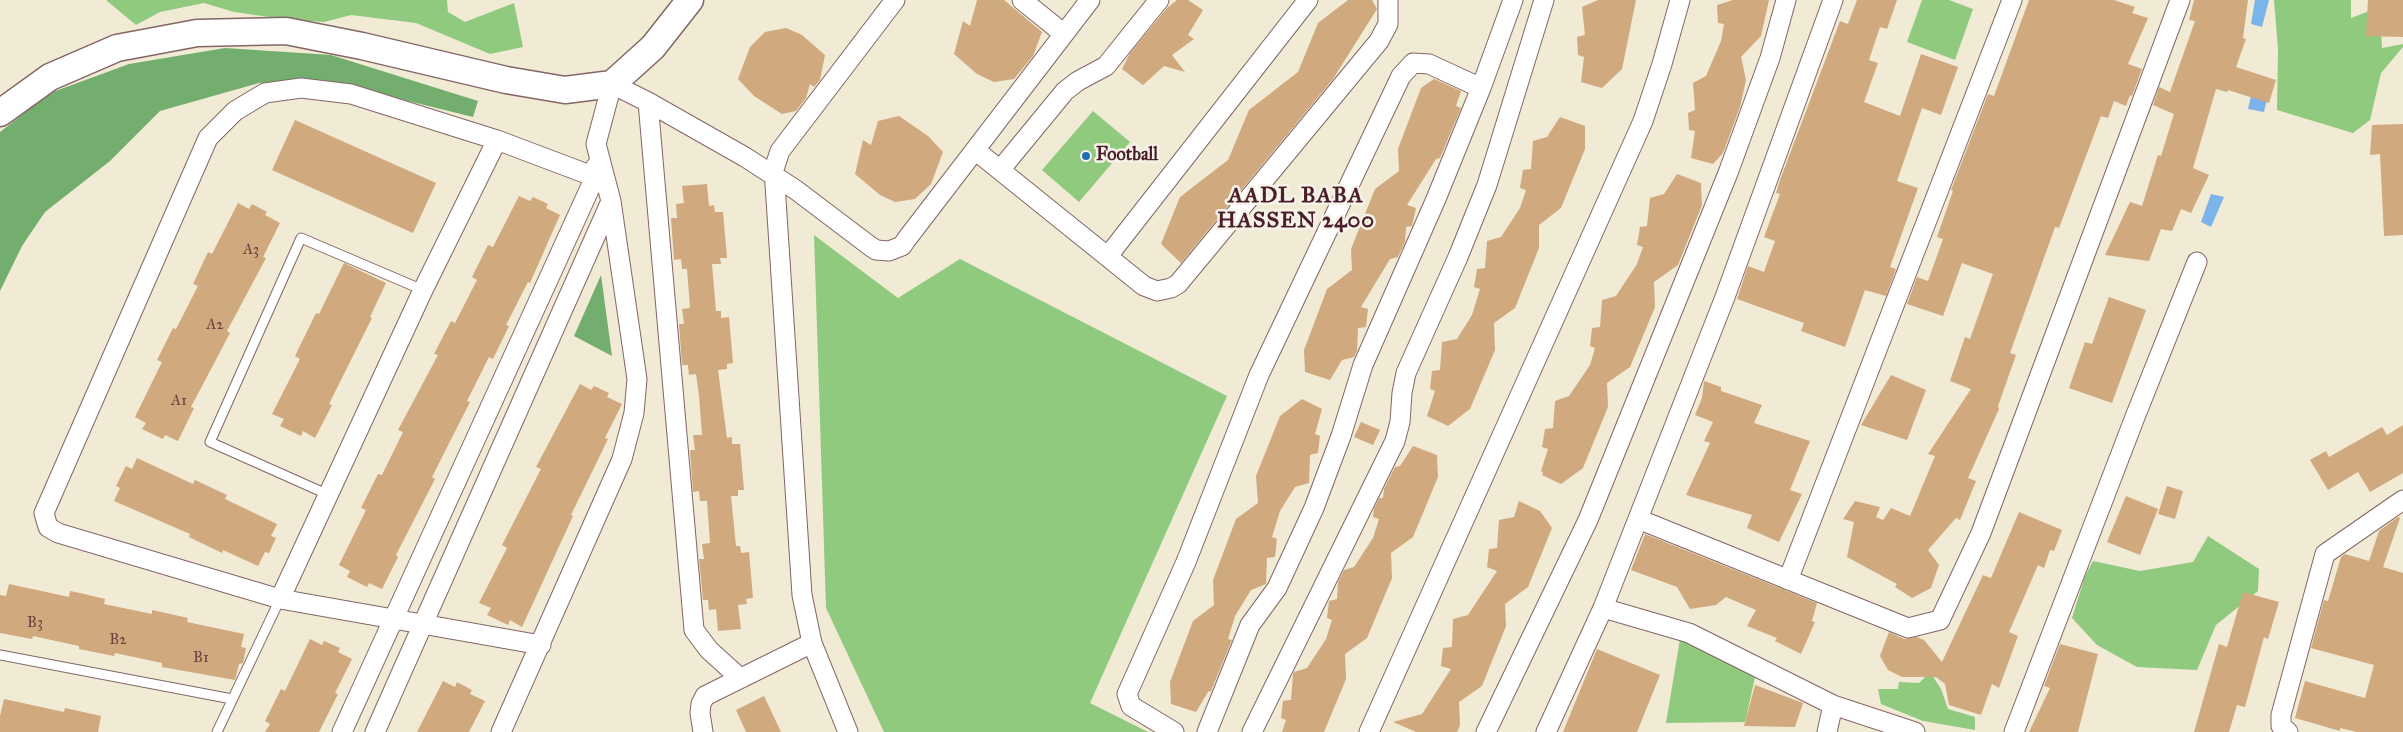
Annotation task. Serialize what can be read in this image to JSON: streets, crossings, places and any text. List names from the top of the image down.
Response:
{
  "districts": ["AADL BABA HASSEN 2400"],
  "places": ["Football"],
  "house_numbers": [
    "A3",
    "A2",
    "A1",
    "B3",
    "B2",
    "B1"
  ]
}
